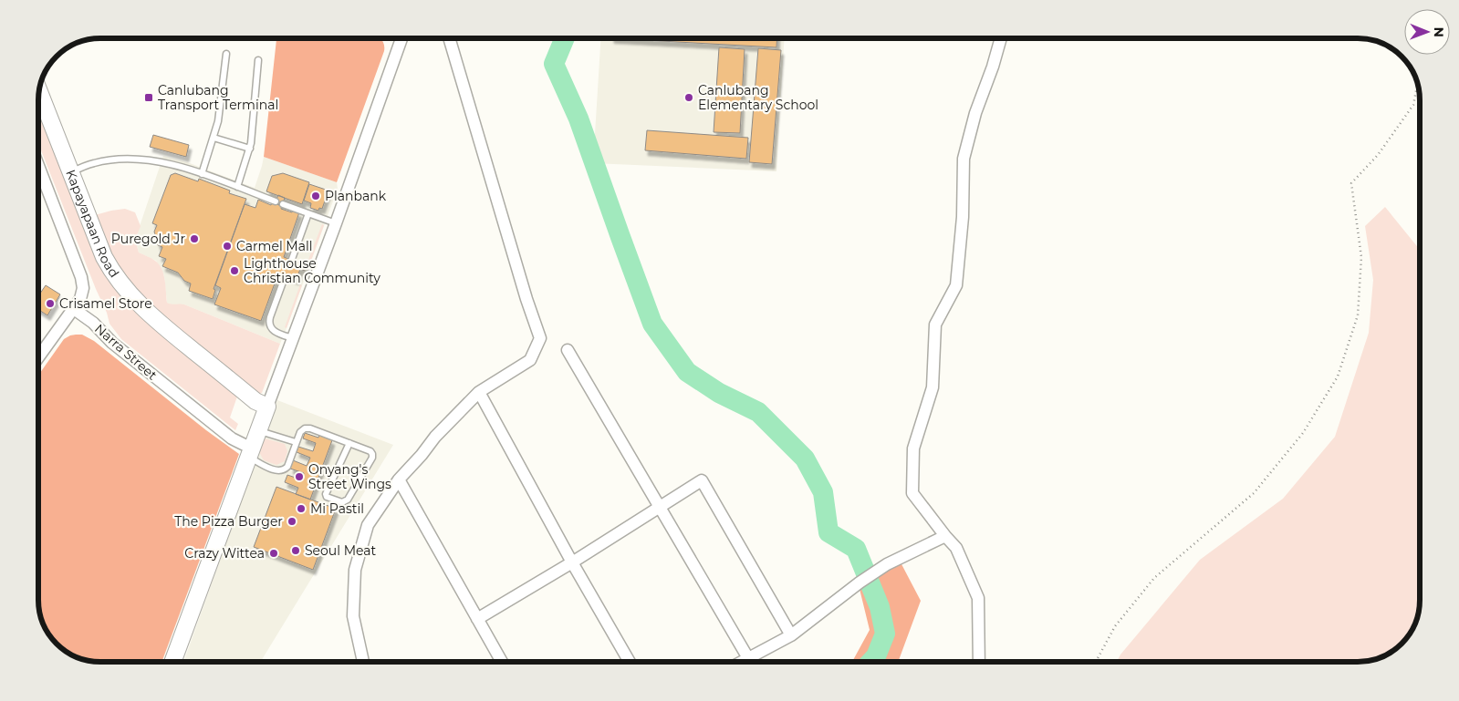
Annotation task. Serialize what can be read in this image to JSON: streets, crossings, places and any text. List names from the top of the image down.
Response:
{
  "streets": {
    "street": ["Kapayapaan Road", "Narra Street"]
  },
  "places": {
    "transit": ["Canlubang Transport Terminal"],
    "other": [
      "Canlubang Elementary School",
      "Planbank",
      "Puregold Jr",
      "Carmel Mall",
      "Lighthouse Christian Community",
      "Crisamel Store",
      "Onyang's Street Wings",
      "Mi Pastil",
      "The Pizza Burger",
      "Seoul Meat",
      "Crazy Wittea"
    ]
  },
  "north": "right"
}
